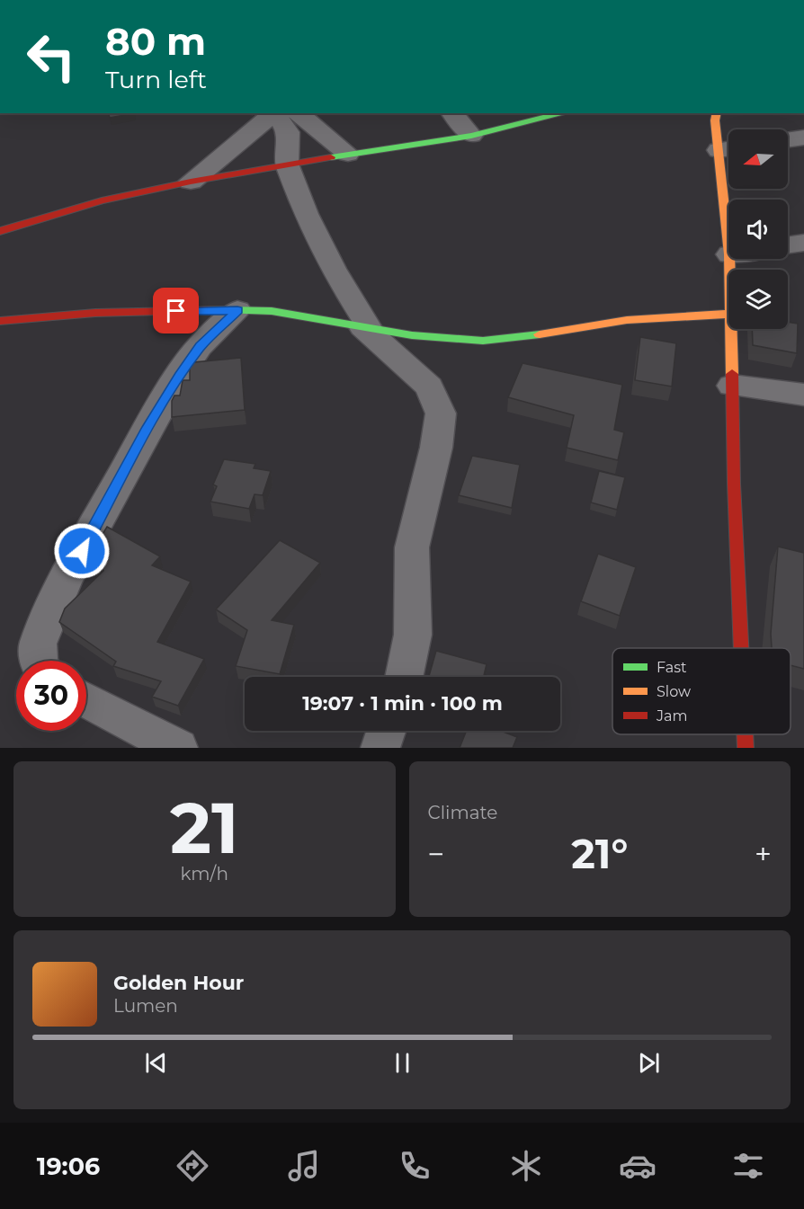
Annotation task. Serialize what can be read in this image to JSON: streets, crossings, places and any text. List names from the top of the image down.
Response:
{
  "legend": ["Fast", "Slow", "Jam"],
  "north": "left",
  "page": {
    "turn": ["80 m", "Turn left"],
    "limit": "30",
    "trip": "19:07 · 1 min · 100 m",
    "tile": [
      ["21", "km/h"],
      "Climate"
    ],
    "heat": ["−", "21°", "+"],
    "song": ["Golden Hour", "Lumen"],
    "tabs": "19:06"
  }
}
